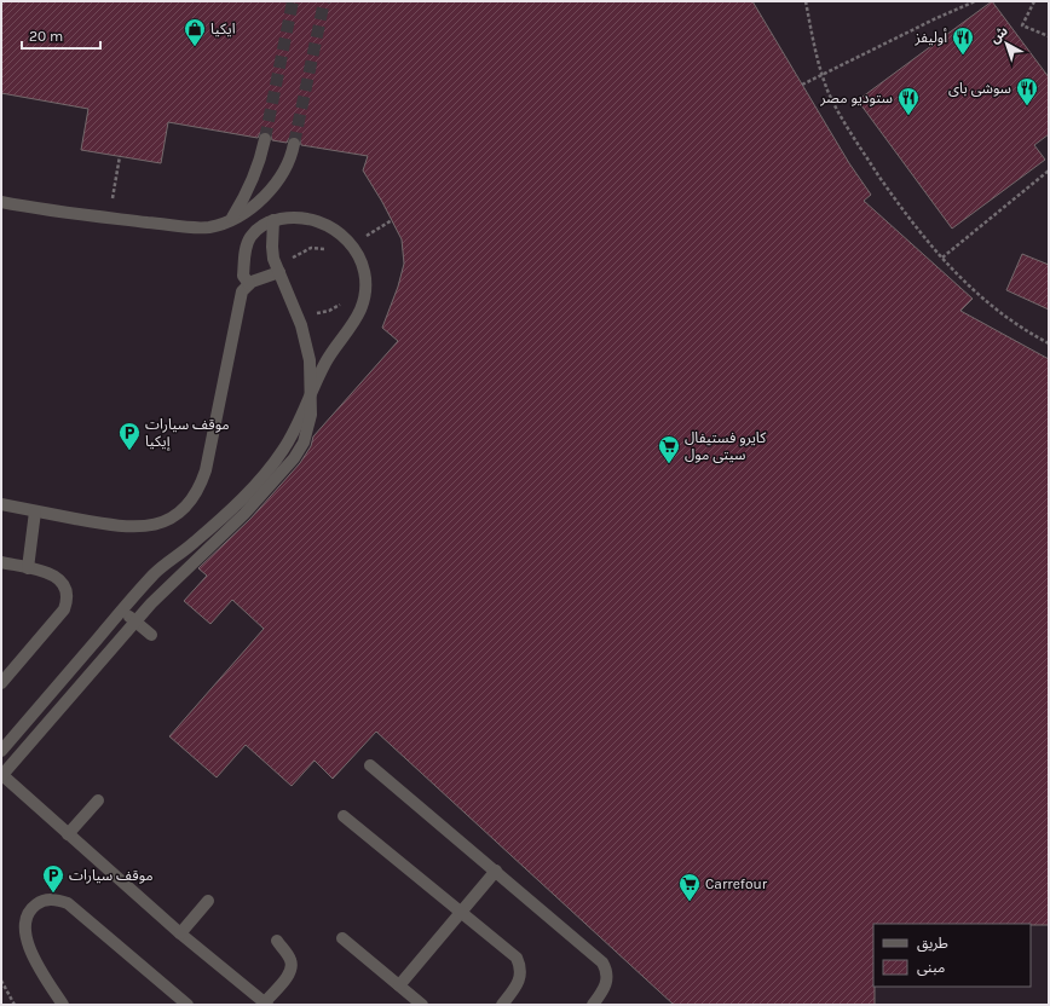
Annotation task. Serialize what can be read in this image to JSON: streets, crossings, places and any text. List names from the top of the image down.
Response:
{
  "places": {
    "shop": ["ايكيا"],
    "restaurant": ["أوليفز", "سوشى باى", "ستوديو مصر"],
    "parking": ["موقف سيارات إيكيا", "موقف سيارات"],
    "supermarket": ["كايرو فستيفال سيتى مول", "Carrefour"]
  },
  "legend": ["طريق", "مبنى"],
  "scale_bar": "20 m",
  "north": "top left"
}
